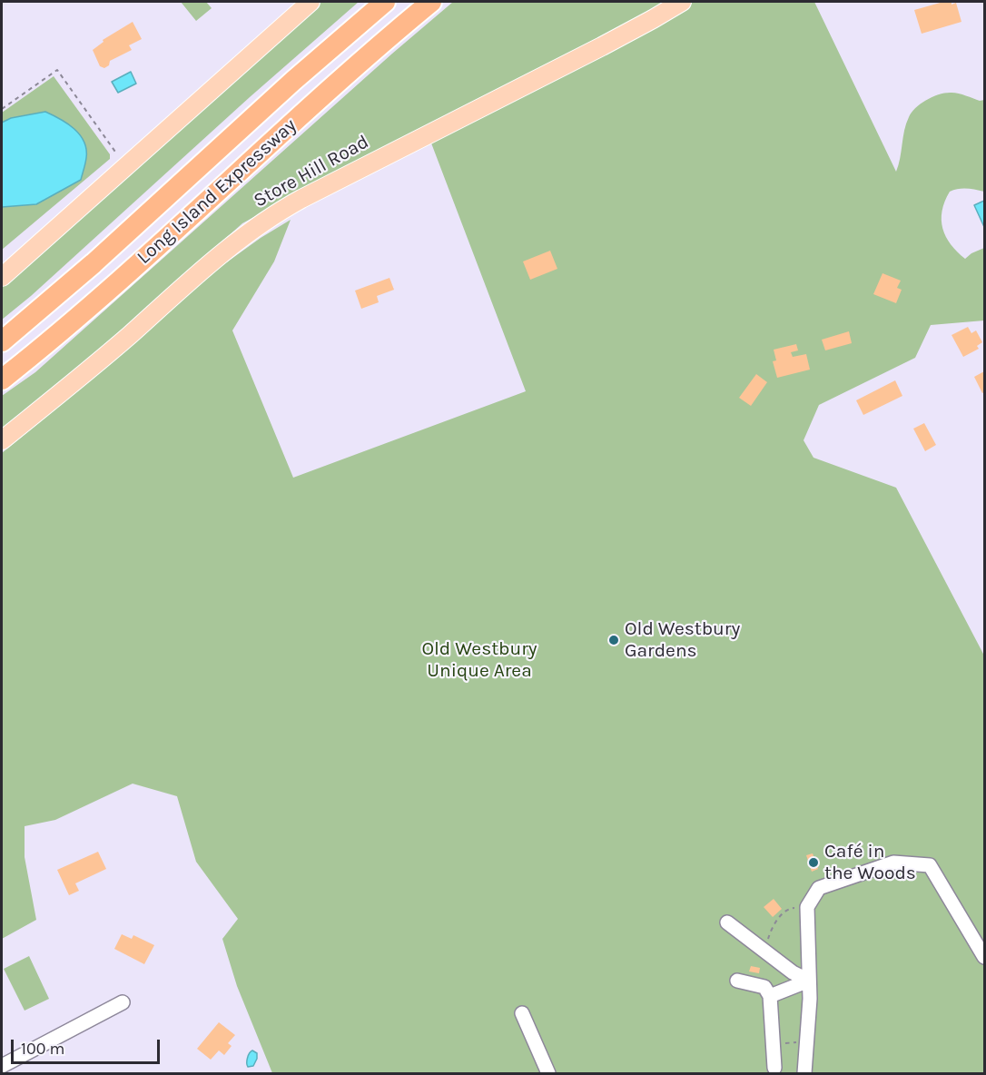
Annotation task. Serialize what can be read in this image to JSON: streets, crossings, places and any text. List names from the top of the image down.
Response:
{
  "streets": {
    "highway": ["Long Island Expressway"],
    "main road": ["Store Hill Road"]
  },
  "parks": ["Old Westbury Unique Area"],
  "places": ["Old Westbury Gardens", "Café in the Woods"],
  "scale_bar": "100 m"
}
